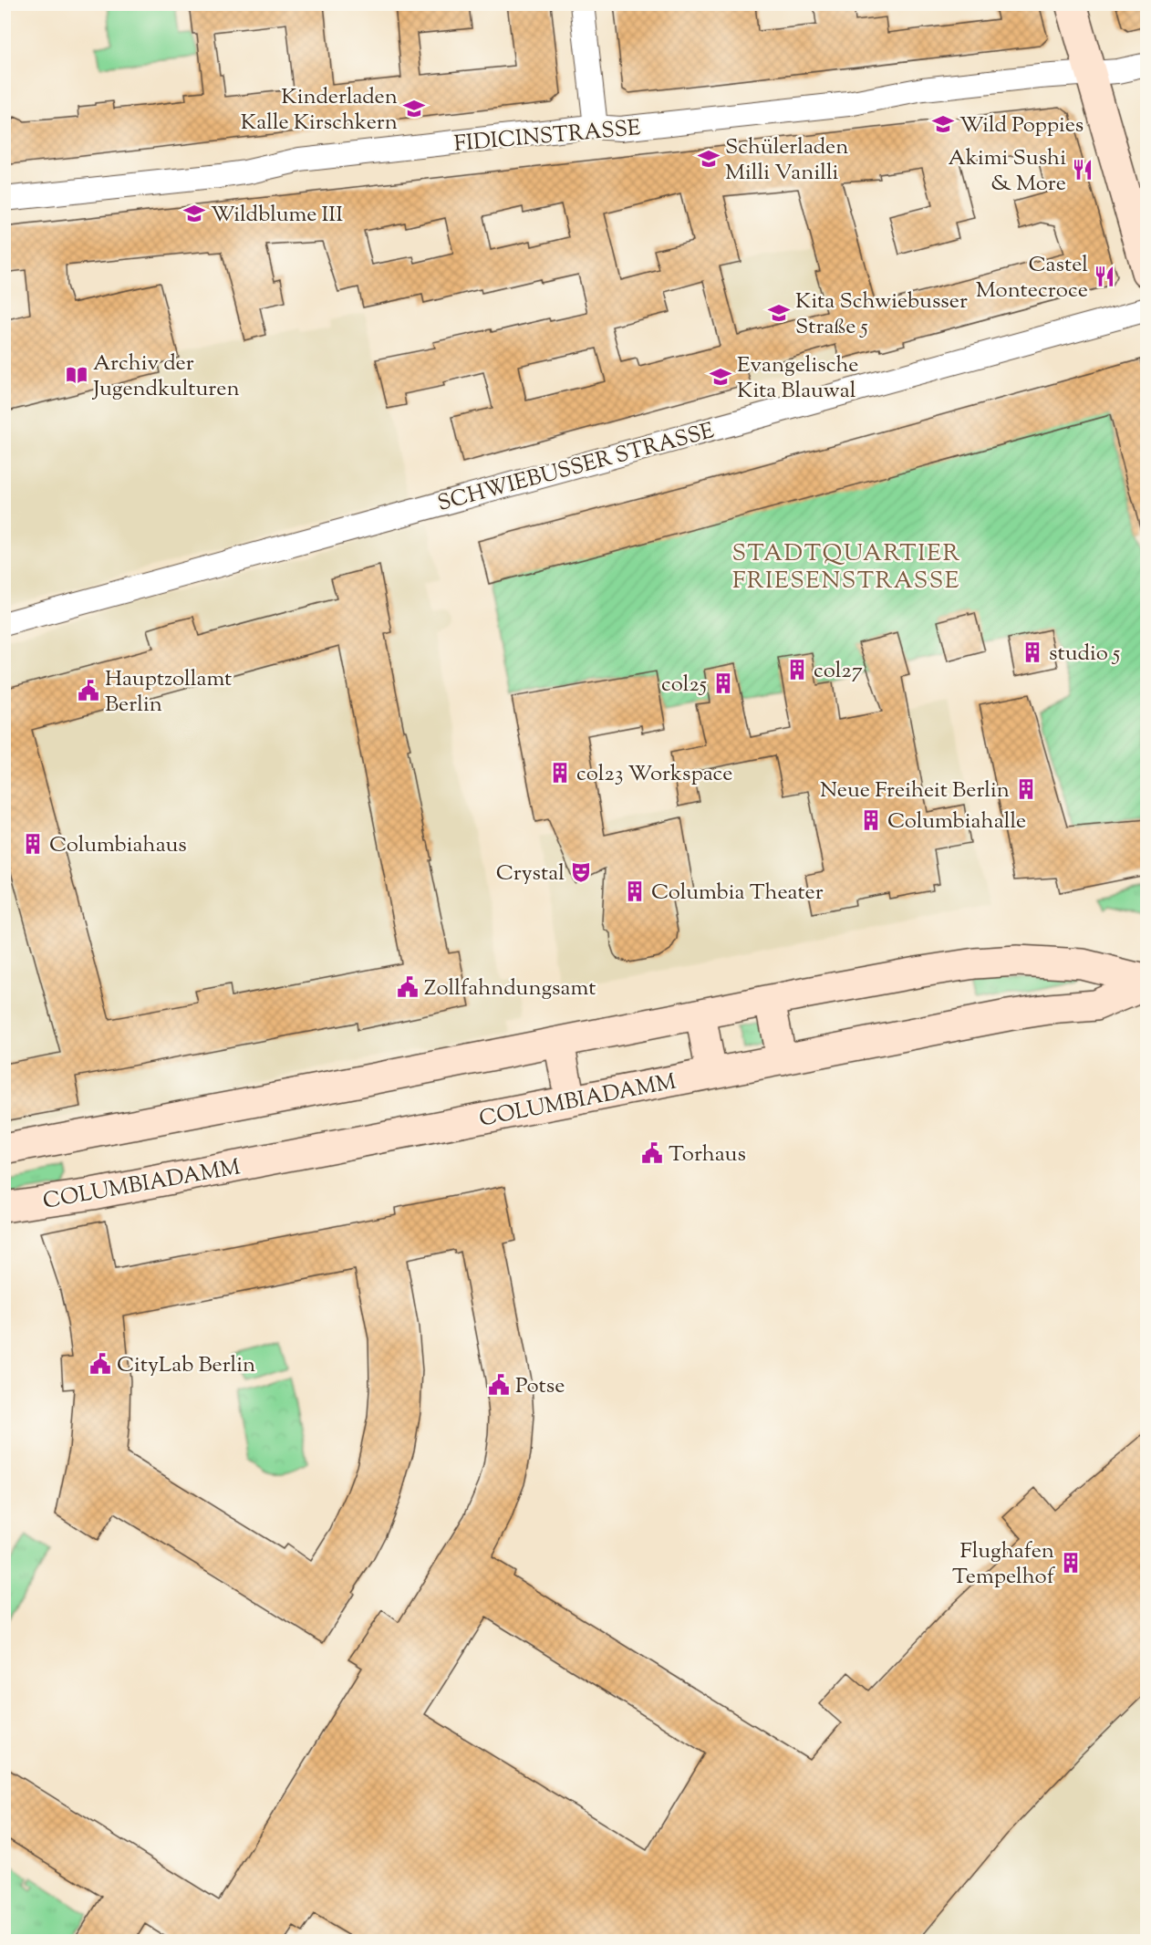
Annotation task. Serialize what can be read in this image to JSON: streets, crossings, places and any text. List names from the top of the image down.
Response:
{
  "streets": {
    "main road": ["COLUMBIADAMM"],
    "street": ["FIDICINSTRASSE", "SCHWIEBUSSER STRASSE"]
  },
  "districts": ["STADTQUARTIER FRIESENSTRASSE"],
  "places": {
    "school or university": [
      "Kinderladen Kalle Kirschkern",
      "Wild Poppies",
      "Schülerladen Milli Vanilli",
      "Wildblume III",
      "Kita Schwiebusser Straße 5",
      "Evangelische Kita Blauwal"
    ],
    "restaurant": ["Akimi Sushi & More", "Castel Montecroce"],
    "library": ["Archiv der Jugendkulturen"],
    "building": [
      "studio 5",
      "col27",
      "col25",
      "col23 Workspace",
      "Neue Freiheit Berlin",
      "Columbiahalle",
      "Columbiahaus",
      "Columbia Theater",
      "Flughafen Tempelhof"
    ],
    "public building": [
      "Hauptzollamt Berlin",
      "Zollfahndungsamt",
      "Torhaus",
      "CityLab Berlin",
      "Potse"
    ],
    "theatre": ["Crystal"]
  }
}
